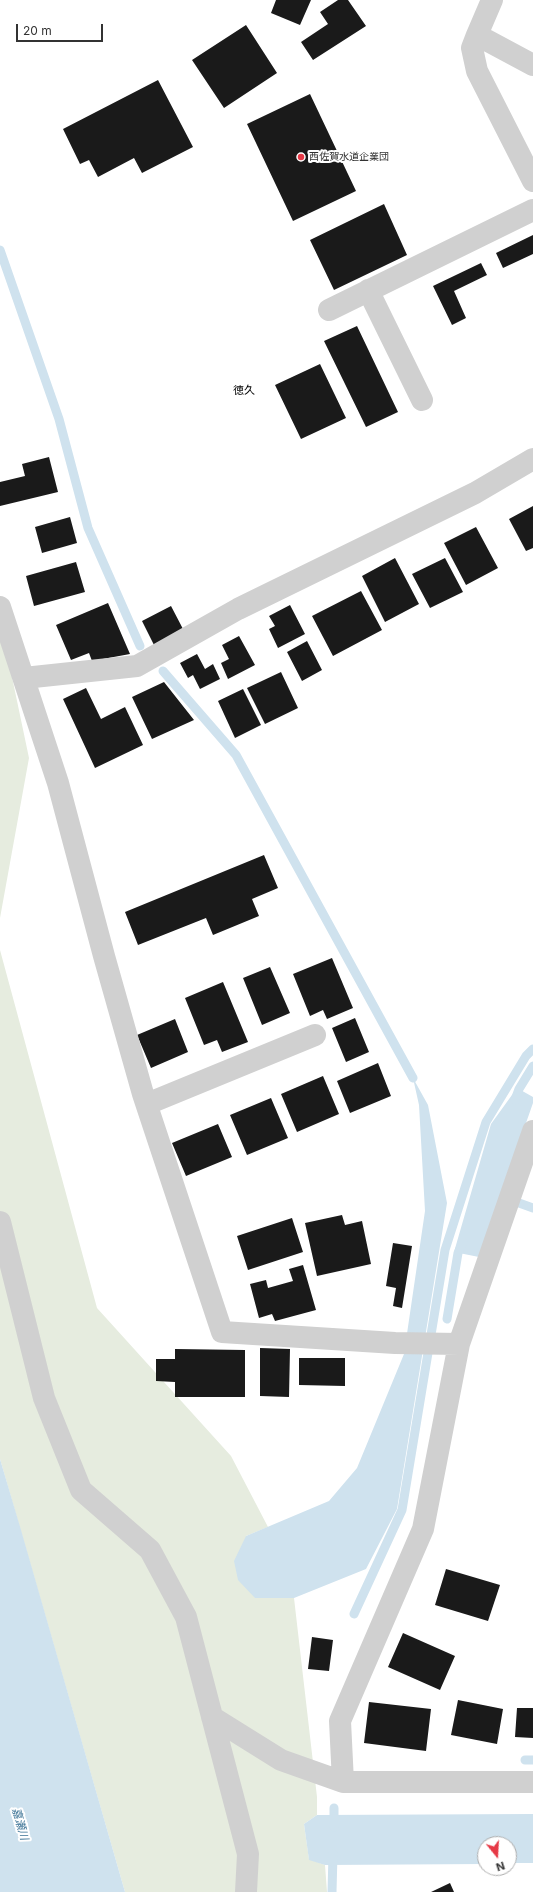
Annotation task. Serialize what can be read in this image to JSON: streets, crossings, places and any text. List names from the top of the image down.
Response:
{
  "districts": ["徳久"],
  "water": ["嘉瀬川"],
  "places": ["西佐賀水道企業団"],
  "scale_bar": "20 m",
  "north": "bottom"
}
